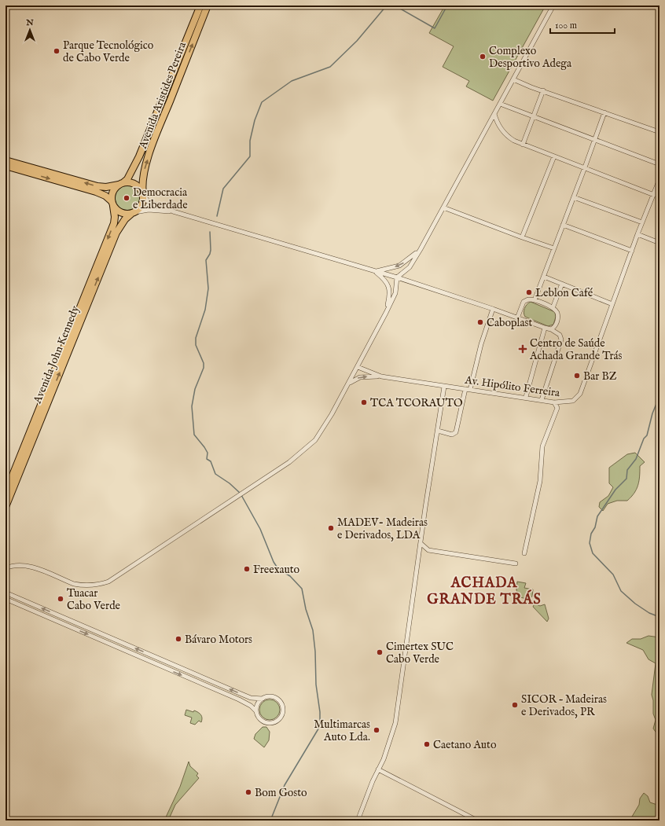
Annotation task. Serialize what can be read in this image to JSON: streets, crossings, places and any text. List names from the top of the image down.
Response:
{
  "streets": {
    "main road": ["Avenida Aristides Pereira", "Avenida John Kennedy"],
    "street": ["Av. Hipólito Ferreira"]
  },
  "crossings": [
    ["Avenida Aristides Pereira", "Avenida John Kennedy"]
  ],
  "districts": ["ACHADA GRANDE TRÁS"],
  "places": {
    "other": [
      "Parque Tecnológico de Cabo Verde",
      "Complexo Desportivo Adega",
      "Democracia e Liberdade",
      "Leblon Café",
      "Caboplast",
      "Bar BZ",
      "TCA TCORAUTO",
      "MADEV- Madeiras e Derivados, LDA",
      "Freexauto",
      "Tuacar Cabo Verde",
      "Bávaro Motors",
      "Cimertex SUC Cabo Verde",
      "SICOR – Madeiras e Derivados, PR",
      "Multimarcas Auto Lda.",
      "Caetano Auto",
      "Bom Gosto"
    ],
    "health": ["Centro de Saúde Achada Grande Trás"]
  },
  "scale_bar": "100 m",
  "north": "top"
}
